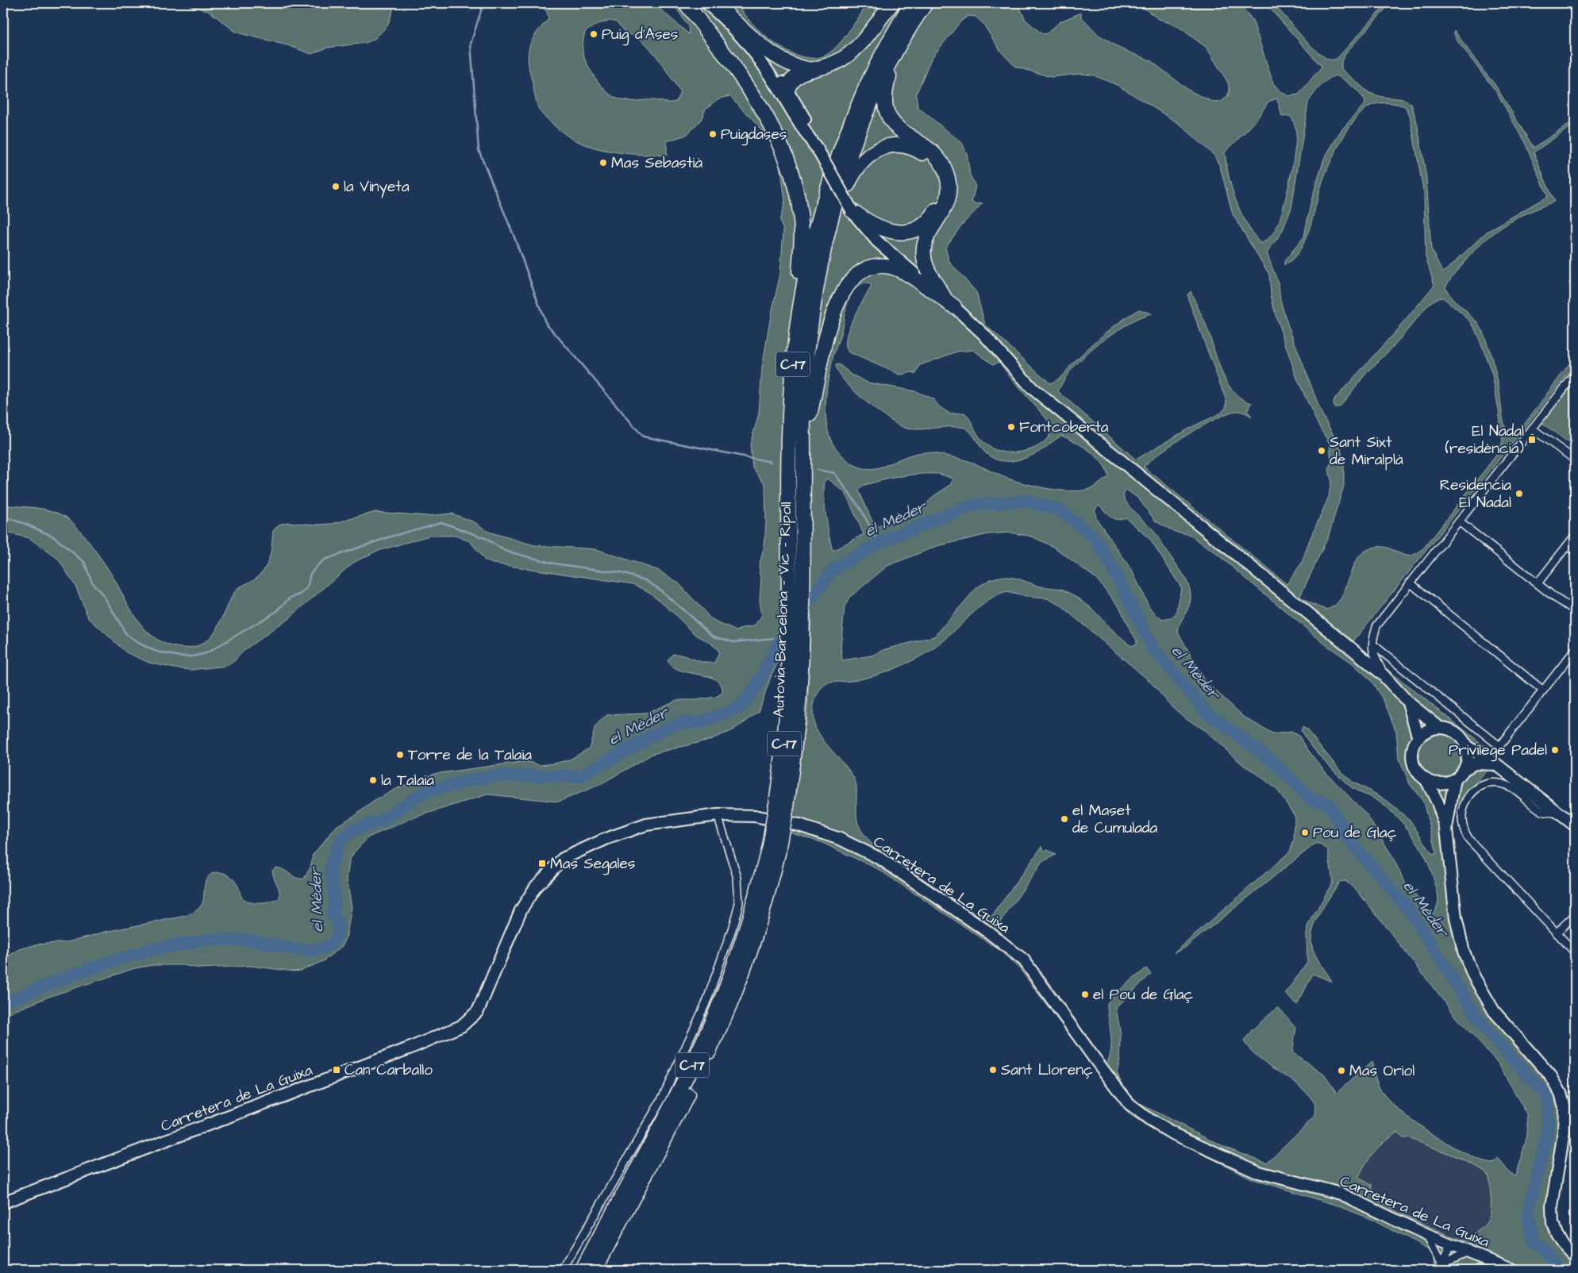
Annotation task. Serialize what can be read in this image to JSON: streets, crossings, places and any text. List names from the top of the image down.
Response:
{
  "streets": {
    "highway": ["C-17", "Autovia Barcelona - Vic - Ripoll"],
    "street": ["Carretera de La Guixa"]
  },
  "water": ["el Mèder"],
  "places": {
    "other": [
      "Puig d'Ases",
      "Puigdases",
      "Mas Sebastià",
      "la Vinyeta",
      "Fontcoberta",
      "Sant Sixt de Miralplà",
      "Residencia El Nadal",
      "Privilege Padel",
      "Torre de la Talaia",
      "la Talaia",
      "el Maset de Cumulada",
      "Pou de Glaç",
      "el Pou de Glaç",
      "Sant Llorenç",
      "Mas Oriol"
    ],
    "transit": ["El Nadal (residència)", "Mas Segales", "Can Carballo"]
  }
}
